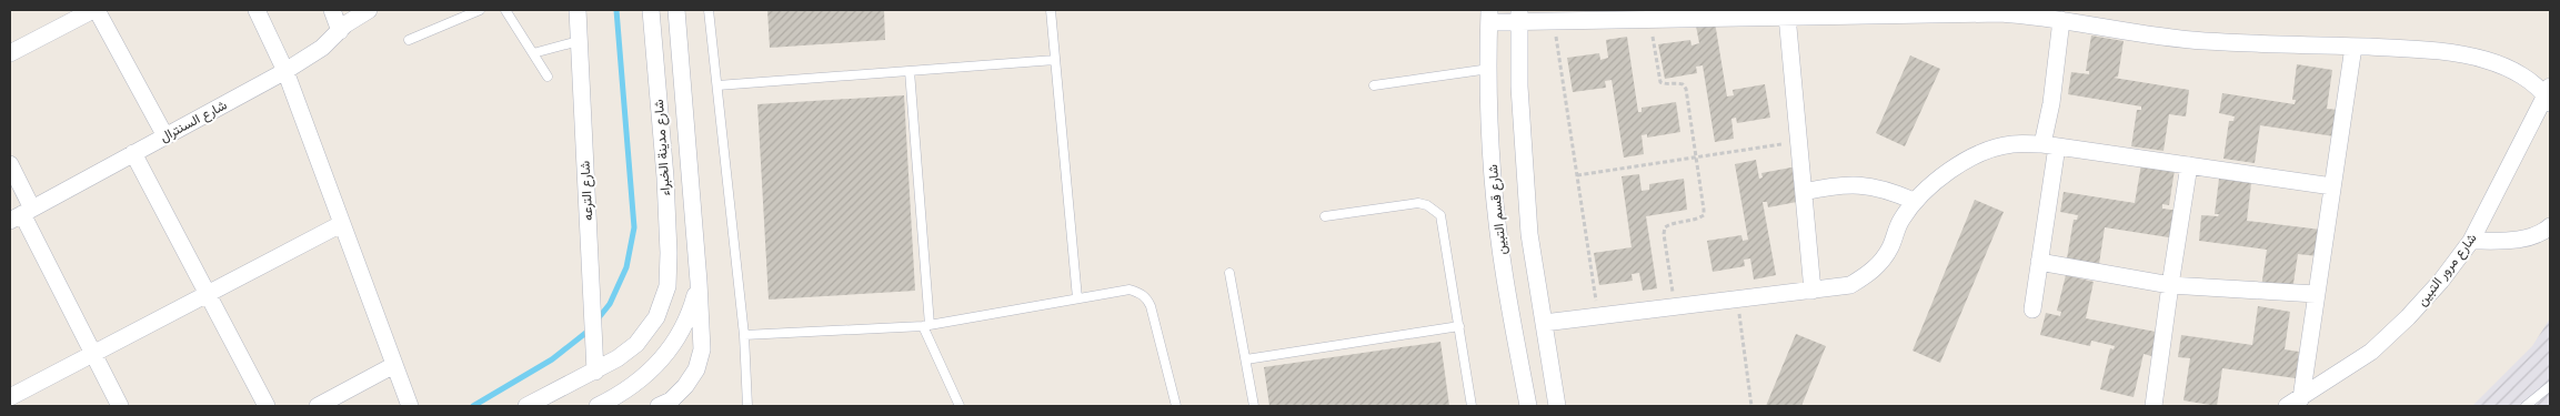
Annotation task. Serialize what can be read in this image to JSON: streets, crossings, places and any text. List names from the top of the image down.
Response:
{
  "streets": {
    "street": [
      "شارع السنترال",
      "شارع مدينة الخبراء",
      "شارع الترعه",
      "شارع قسم التبين",
      "شارع مرور التبين"
    ]
  },
  "crossings": [
    ["شارع مدينة الخبراء", "شارع الترعه"]
  ]
}
